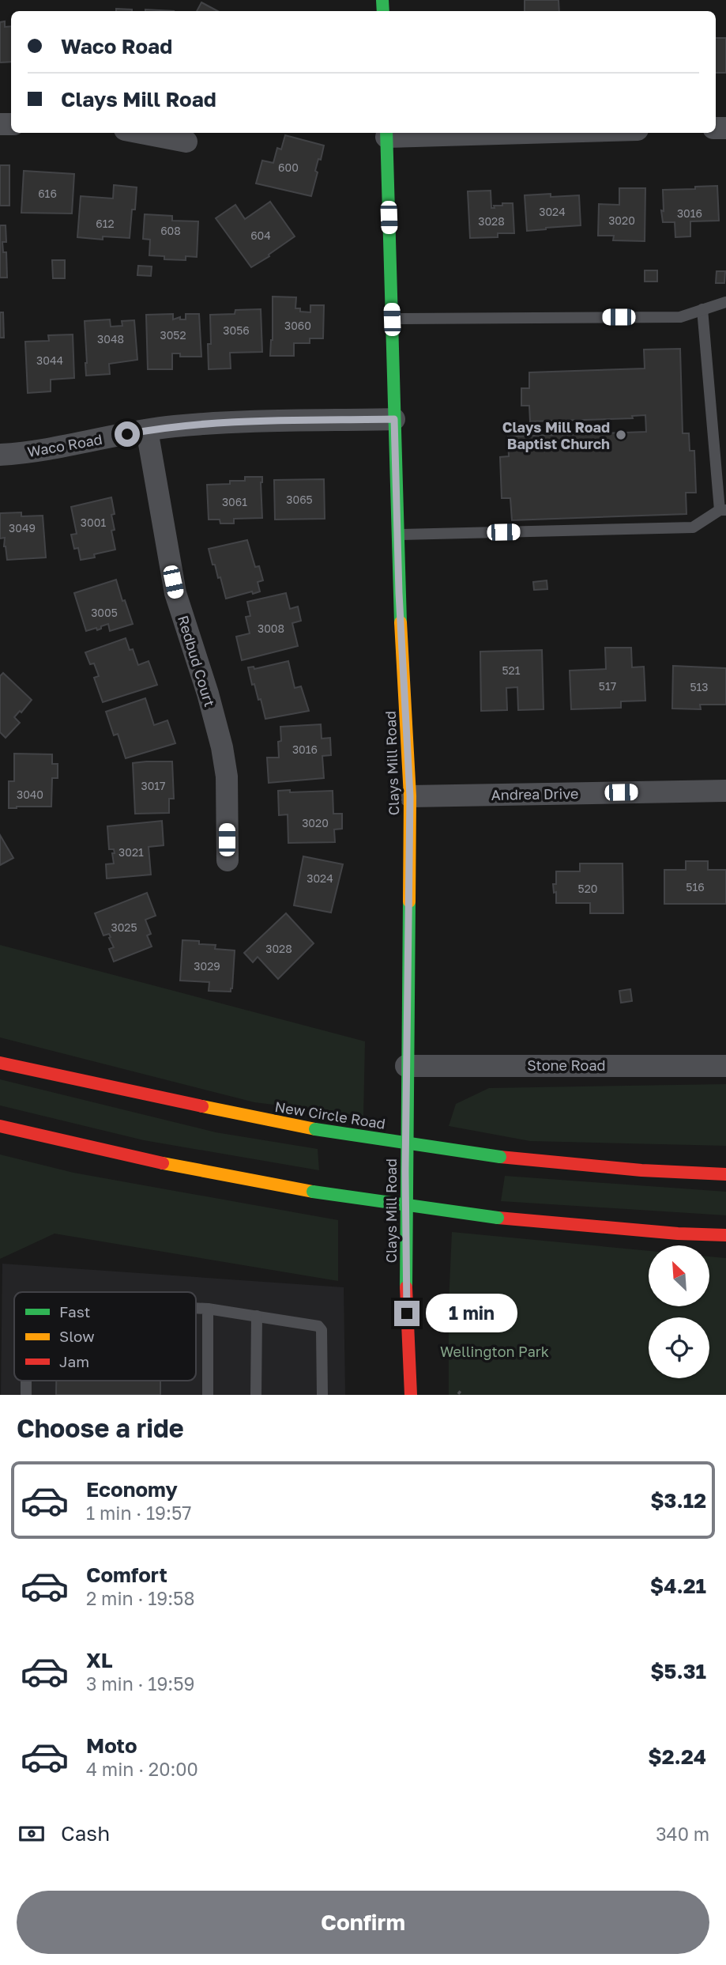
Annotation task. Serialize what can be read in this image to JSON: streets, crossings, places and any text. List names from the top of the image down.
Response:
{
  "streets": {
    "main road": ["Clays Mill Road", "New Circle Road"],
    "street": [
      "Waco Road",
      "Redbud Court",
      "Andrea Drive",
      "Stone Road"
    ]
  },
  "crossings": [
    ["Waco Road", "Redbud Court"],
    ["Waco Road", "Clays Mill Road"],
    ["Clays Mill Road", "Andrea Drive"],
    ["Clays Mill Road", "Stone Road"]
  ],
  "parks": ["Wellington Park"],
  "places": ["Clays Mill Road Baptist Church"],
  "house_numbers": [
    "600",
    "616",
    "3024",
    "3016",
    "3020",
    "3028",
    "612",
    "608",
    "604",
    "3060",
    "3056",
    "3052",
    "3048",
    "3044",
    "3065",
    "3061",
    "3001",
    "3049",
    "3005",
    "3008",
    "521",
    "517",
    "513",
    "3016",
    "3017",
    "3040",
    "3020",
    "3021",
    "3024",
    "516",
    "520",
    "3025",
    "3028",
    "3029"
  ],
  "legend": ["Fast", "Slow", "Jam"],
  "north": "top left",
  "page": {
    "banner": ["Waco Road", "Clays Mill Road"],
    "bubble": "1 min",
    "heading": "Choose a ride",
    "list": [
      {
        "name": "Economy",
        "note": "1 min · 19:57",
        "value": "$3.12"
      },
      {
        "name": "Comfort",
        "note": "2 min · 19:58",
        "value": "$4.21"
      },
      {
        "name": "XL",
        "note": "3 min · 19:59",
        "value": "$5.31"
      },
      {
        "name": "Moto",
        "note": "4 min · 20:00",
        "value": "$2.24"
      }
    ],
    "pay": ["Cash", "340 m"],
    "buttons": "Confirm"
  }
}
